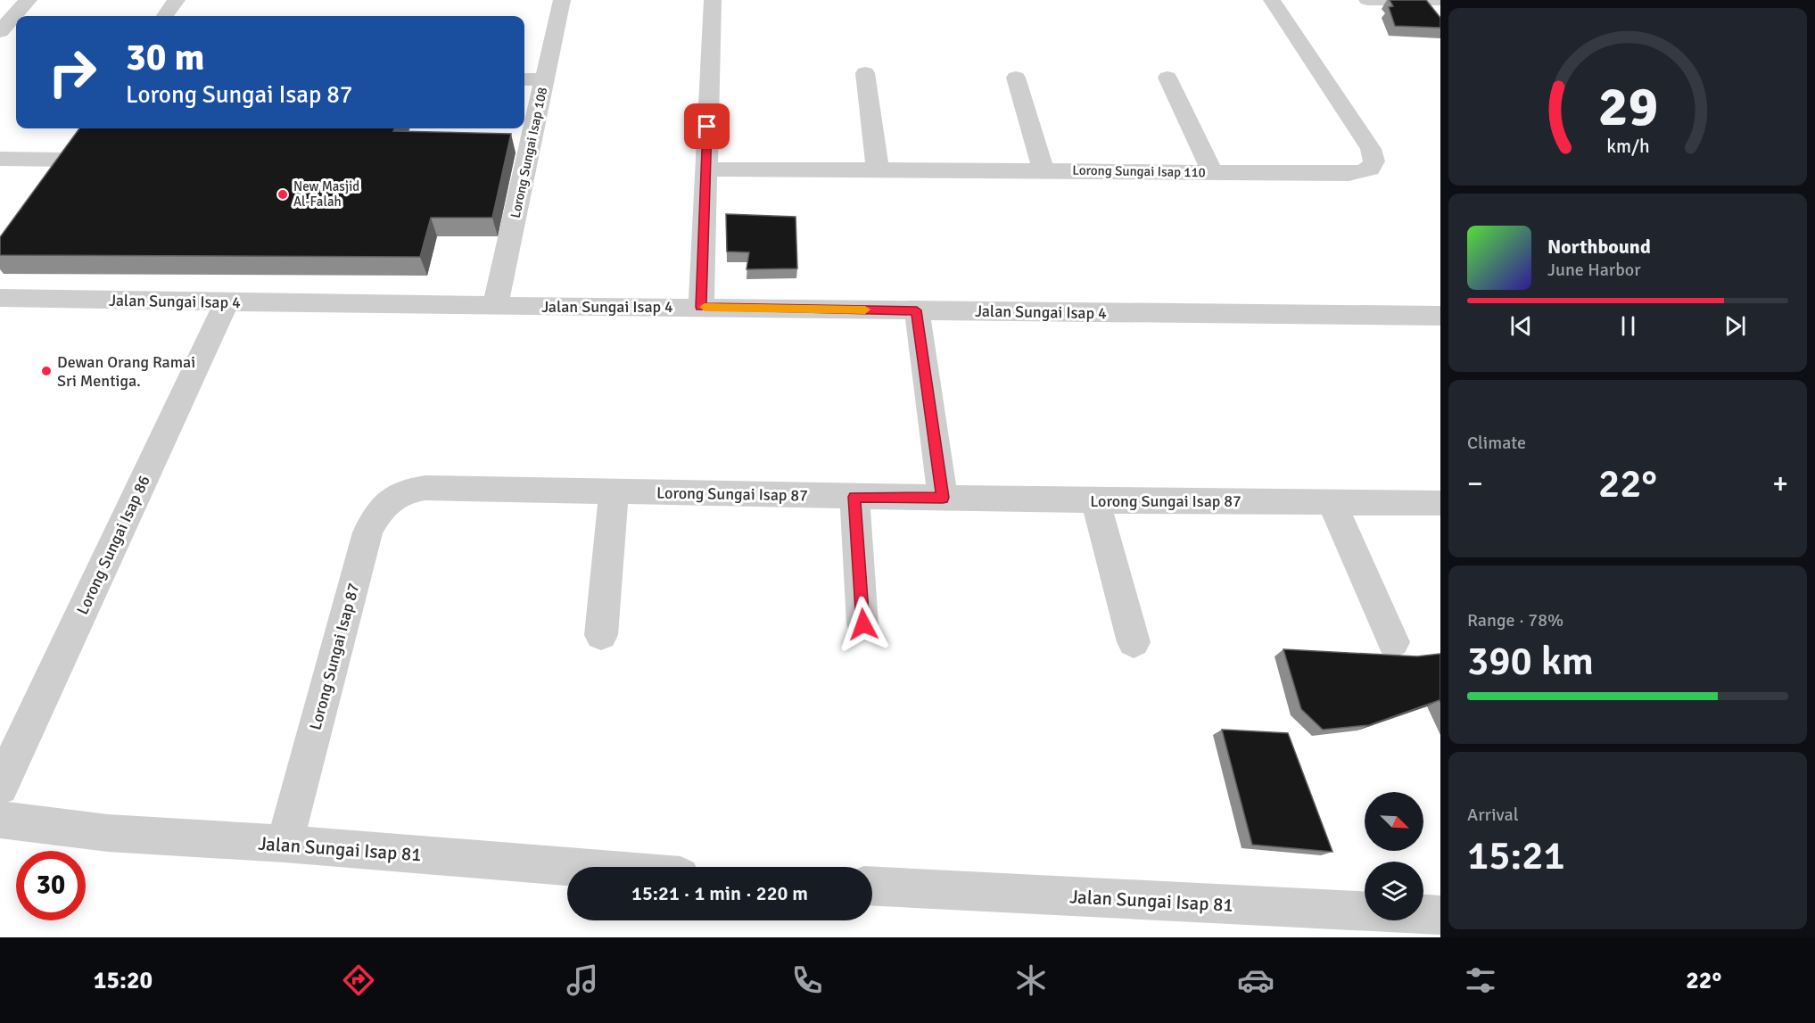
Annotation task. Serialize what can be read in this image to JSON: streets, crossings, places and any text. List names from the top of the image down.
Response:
{
  "streets": {
    "street": [
      "Lorong Sungai Isap 108",
      "Lorong Sungai Isap 110",
      "Jalan Sungai Isap 4",
      "Lorong Sungai Isap 87",
      "Lorong Sungai Isap 86",
      "Jalan Sungai Isap 81"
    ]
  },
  "crossings": [
    ["Lorong Sungai Isap 108", "Jalan Sungai Isap 4"],
    ["Jalan Sungai Isap 4", "Lorong Sungai Isap 86"],
    ["Lorong Sungai Isap 87", "Jalan Sungai Isap 81"]
  ],
  "places": ["New Masjid Al-Falah", "Dewan Orang Ramai Sri Mentiga."],
  "north": "bottom right",
  "page": {
    "turn": ["30 m", "Lorong Sungai Isap 87"],
    "song": ["Northbound", "June Harbor"],
    "tile": [
      "Climate",
      ["Range · 78%", "390 km"],
      ["Arrival", "15:21"]
    ],
    "heat": ["−", "22°", "+"],
    "limit": "30",
    "trip": "15:21 · 1 min · 220 m",
    "tabs": ["15:20", "22°"],
    "gauge": ["29", "km/h"]
  }
}
